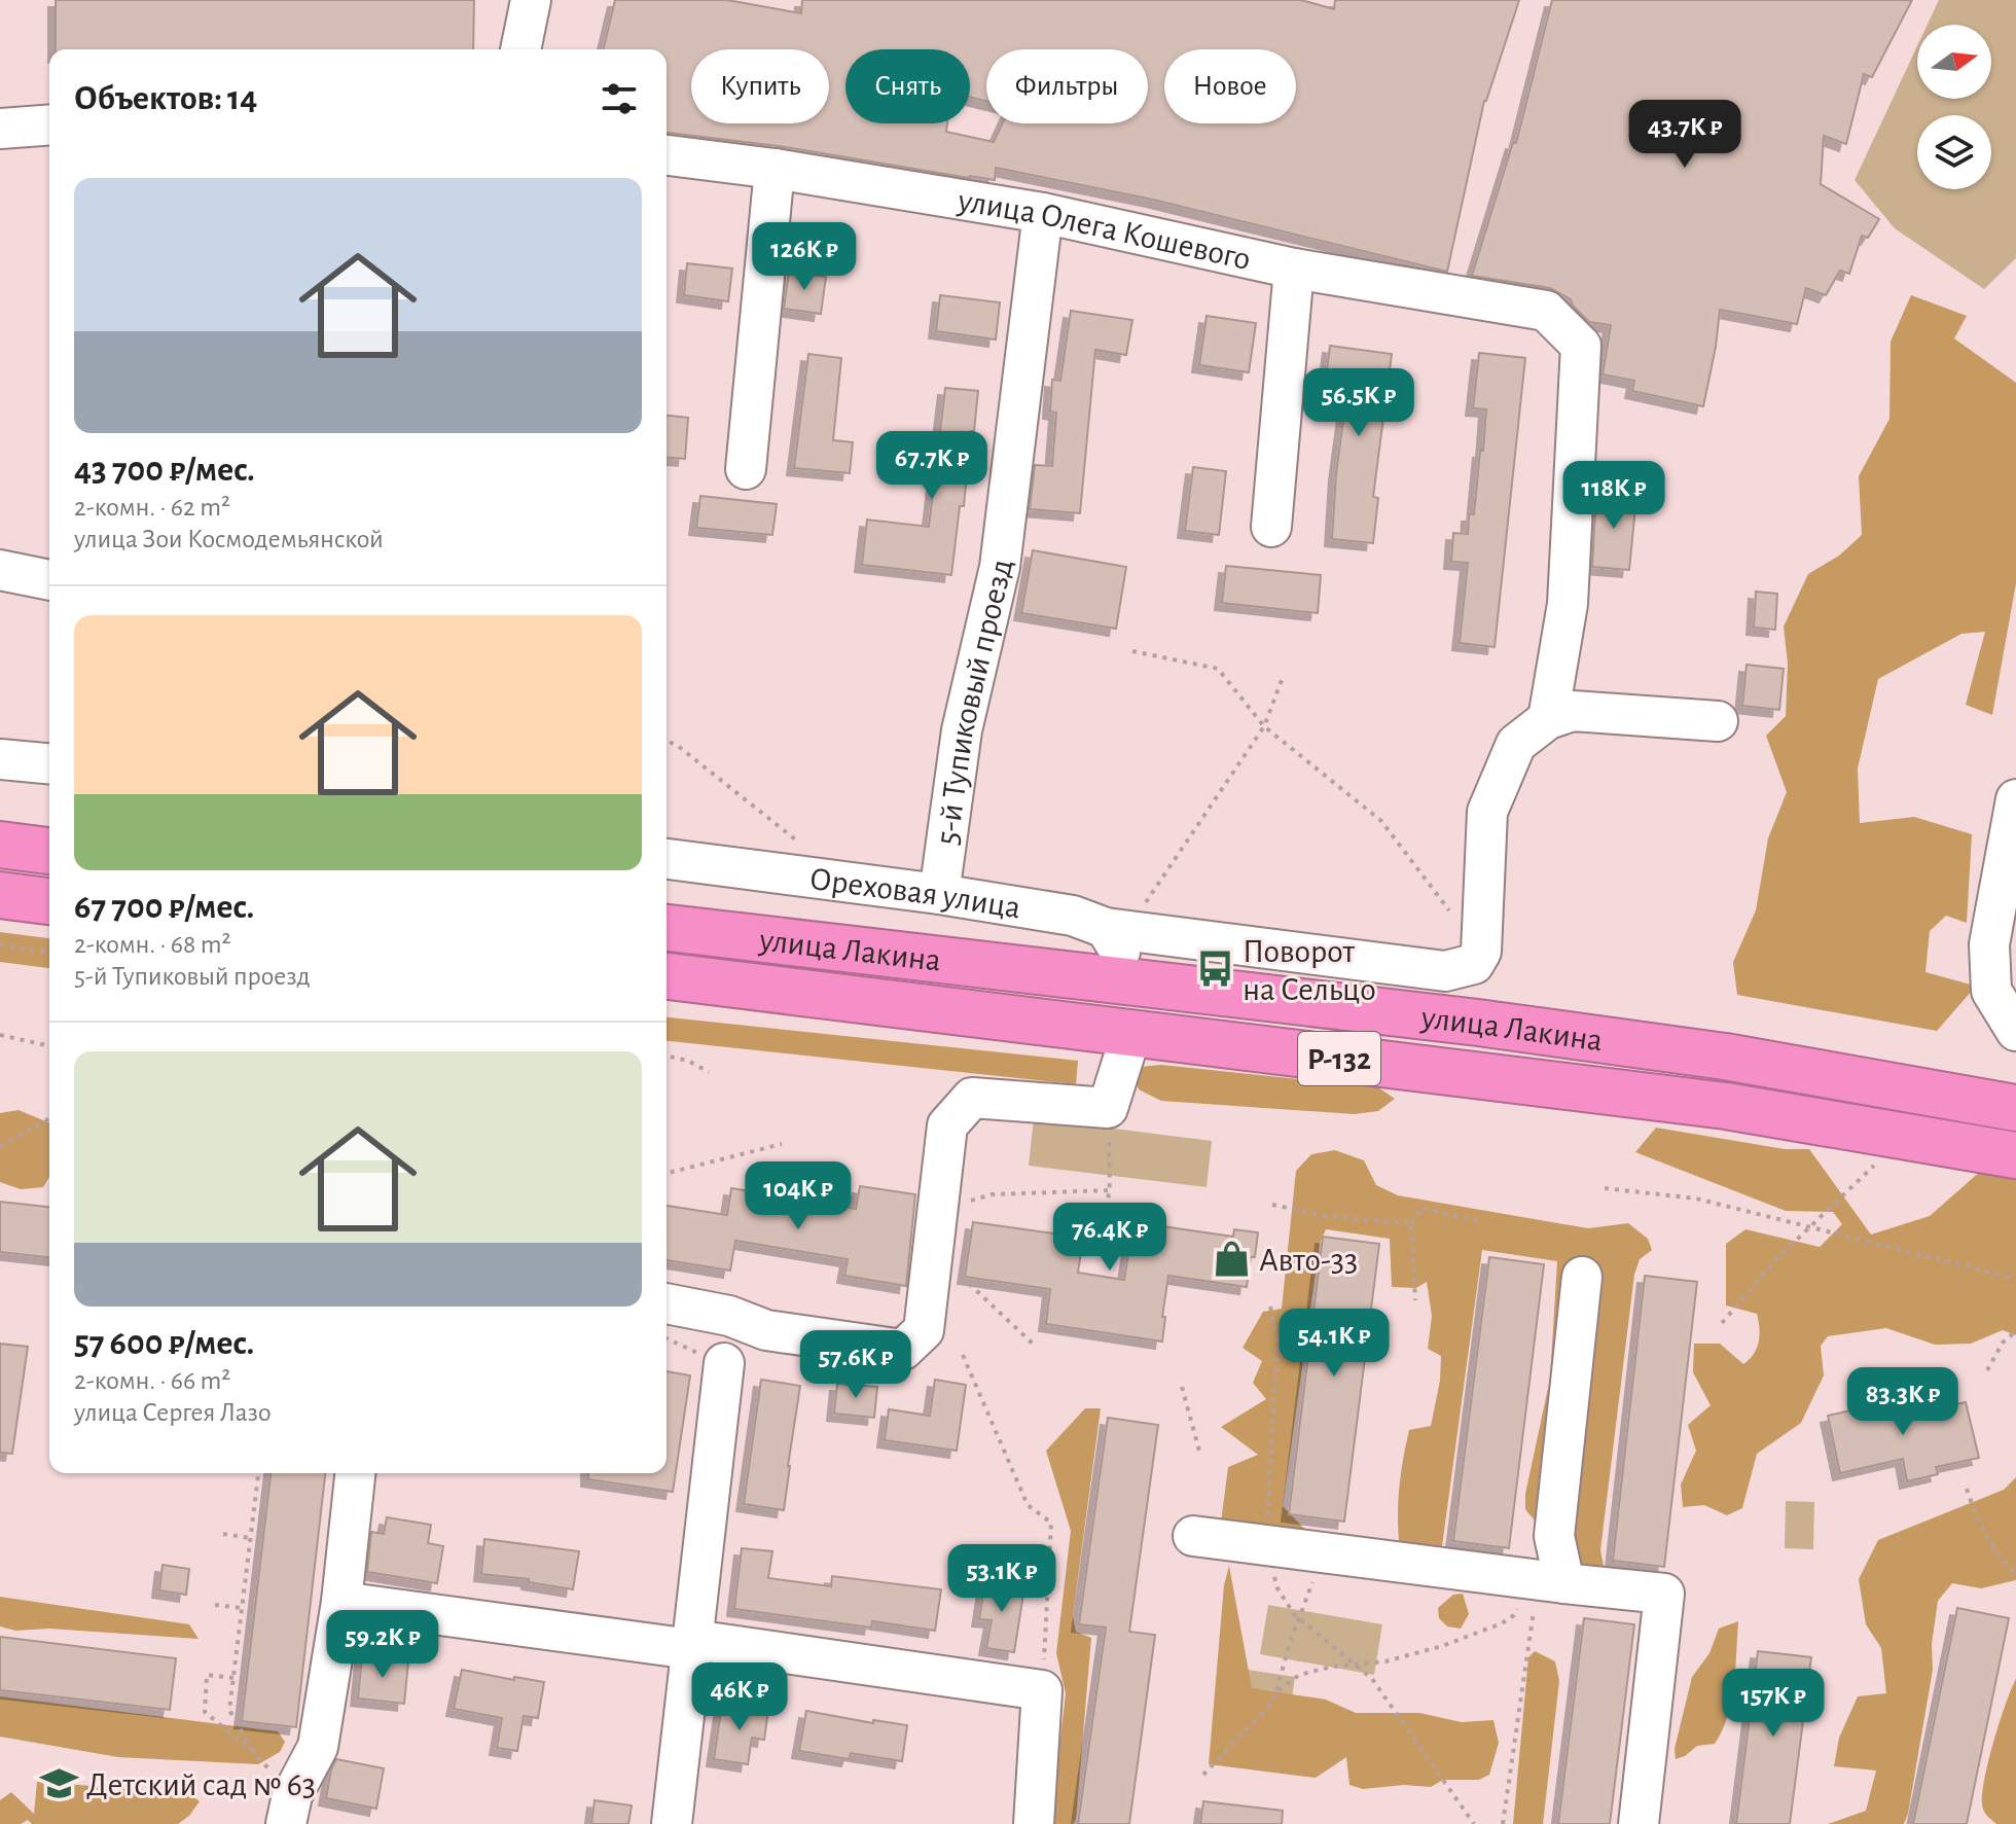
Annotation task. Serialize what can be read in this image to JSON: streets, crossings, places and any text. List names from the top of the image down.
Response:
{
  "streets": {
    "highway": ["улица Лакина", "Р-132"],
    "street": ["улица Олега Кошевого", "5-й Тупиковый проезд", "Ореховая улица"]
  },
  "crossings": [
    ["улица Олега Кошевого", "5-й Тупиковый проезд"],
    ["5-й Тупиковый проезд", "Ореховая улица"]
  ],
  "places": {
    "bus stop": ["Поворот на Сельцо"],
    "shop": ["Авто-33"],
    "school or university": ["Детский сад № 63"]
  },
  "north": "right",
  "page": {
    "chip": [
      "Купить",
      "Снять",
      "Фильтры",
      "Новое"
    ],
    "heading": "Объектов: 14",
    "price": [
      "43.7K ₽",
      "126K ₽",
      "56.5K ₽",
      "67.7K ₽",
      "118K ₽",
      "104K ₽",
      "76.4K ₽",
      "54.1K ₽",
      "57.6K ₽",
      "83.3K ₽",
      "53.1K ₽",
      "59.2K ₽",
      "46K ₽",
      "157K ₽"
    ],
    "list": [
      {
        "name": "43 700 ₽/мес.",
        "note": "2-комн. · 62 m² · улица Зои Космодемьянской"
      },
      {
        "name": "67 700 ₽/мес.",
        "note": "2-комн. · 68 m² · 5-й Тупиковый проезд"
      },
      {
        "name": "57 600 ₽/мес.",
        "note": "2-комн. · 66 m² · улица Сергея Лазо"
      }
    ]
  }
}
